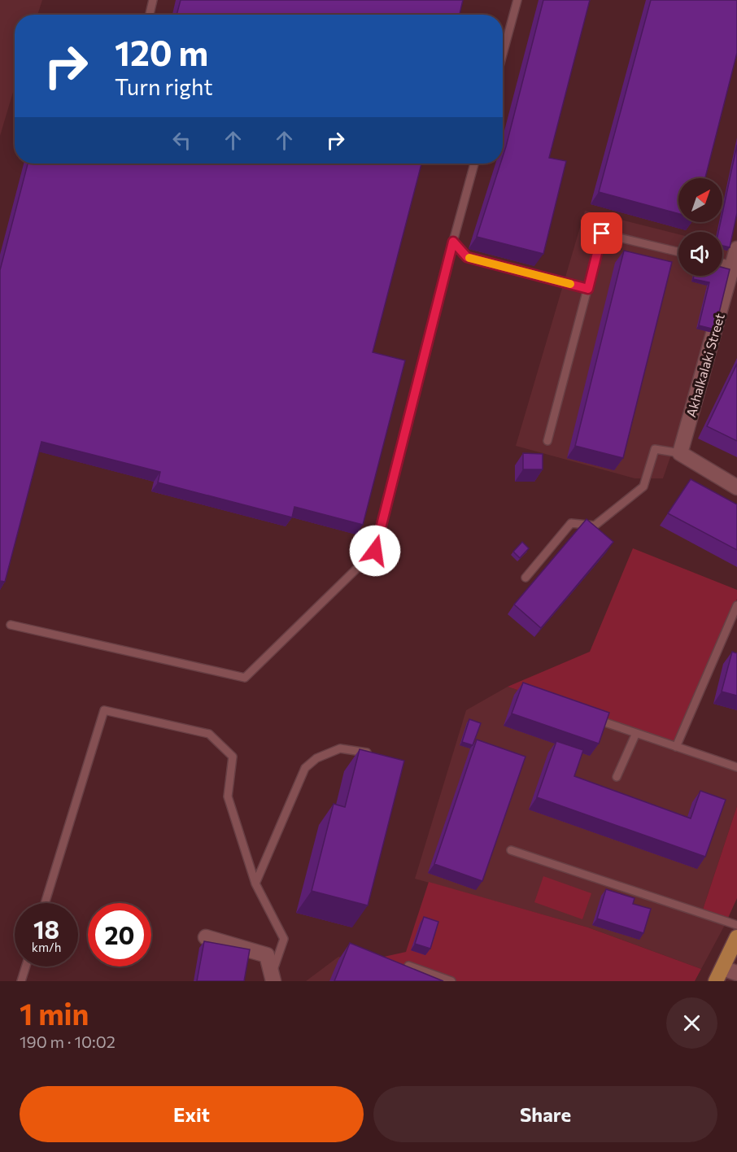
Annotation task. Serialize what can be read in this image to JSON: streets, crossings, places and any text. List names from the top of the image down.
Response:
{
  "streets": {
    "street": ["Akhalkalaki Street"]
  },
  "north": "top right",
  "page": {
    "turn": ["120 m", "Turn right"],
    "speed": "18 km/h",
    "limit": "20",
    "heading": ["1 min", "190 m · 10:02"],
    "buttons": ["Exit", "Share"]
  }
}
